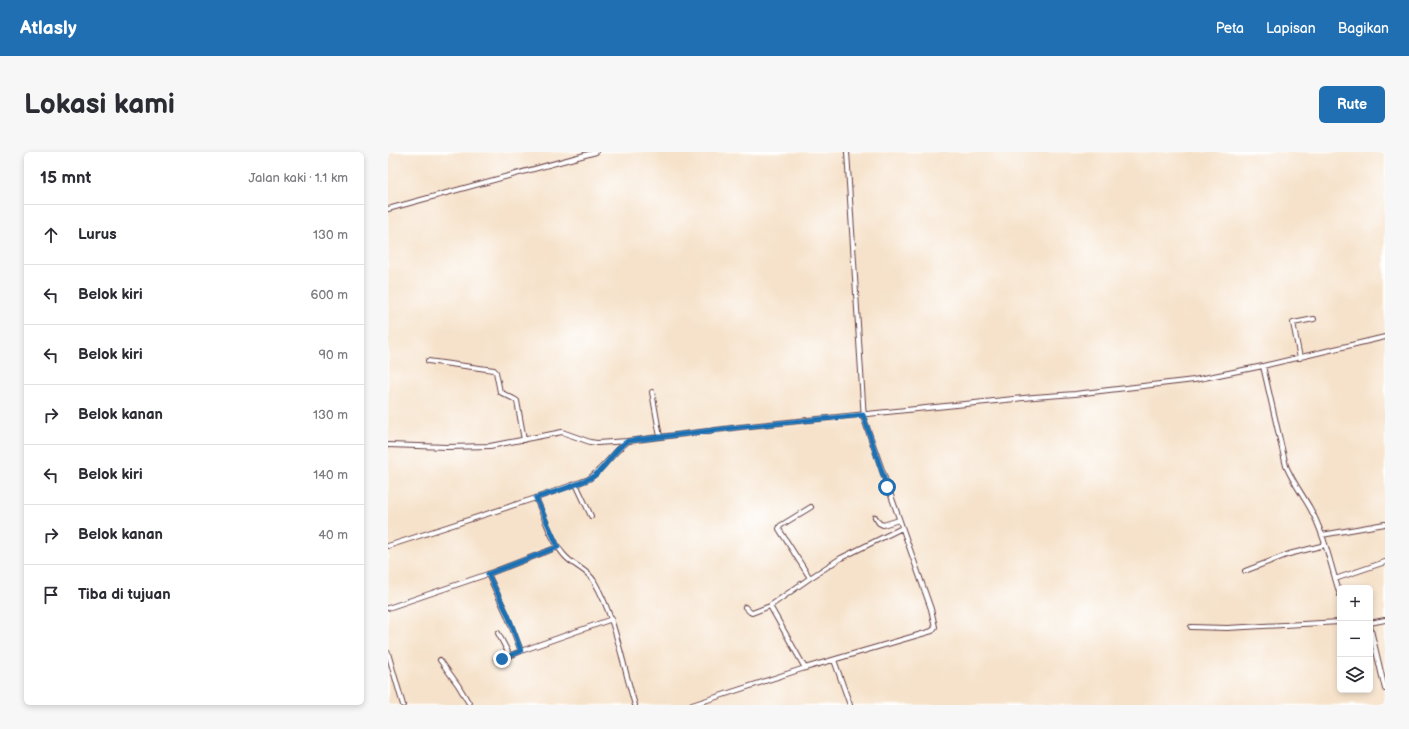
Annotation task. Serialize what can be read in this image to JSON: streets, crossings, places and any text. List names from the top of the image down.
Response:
{
  "page": {
    "header": "Atlasly",
    "nav": ["Peta", "Lapisan", "Bagikan"],
    "buttons": "Rute",
    "title": "Lokasi kami",
    "heading": ["15 mnt", "Jalan kaki · 1.1 km"],
    "list": [
      ["Lurus", "130 m"],
      ["Belok kiri", "600 m"],
      ["Belok kiri", "90 m"],
      ["Belok kanan", "130 m"],
      ["Belok kiri", "140 m"],
      ["Belok kanan", "40 m"],
      "Tiba di tujuan"
    ],
    "map_buttons": ["+", "−"]
  }
}
